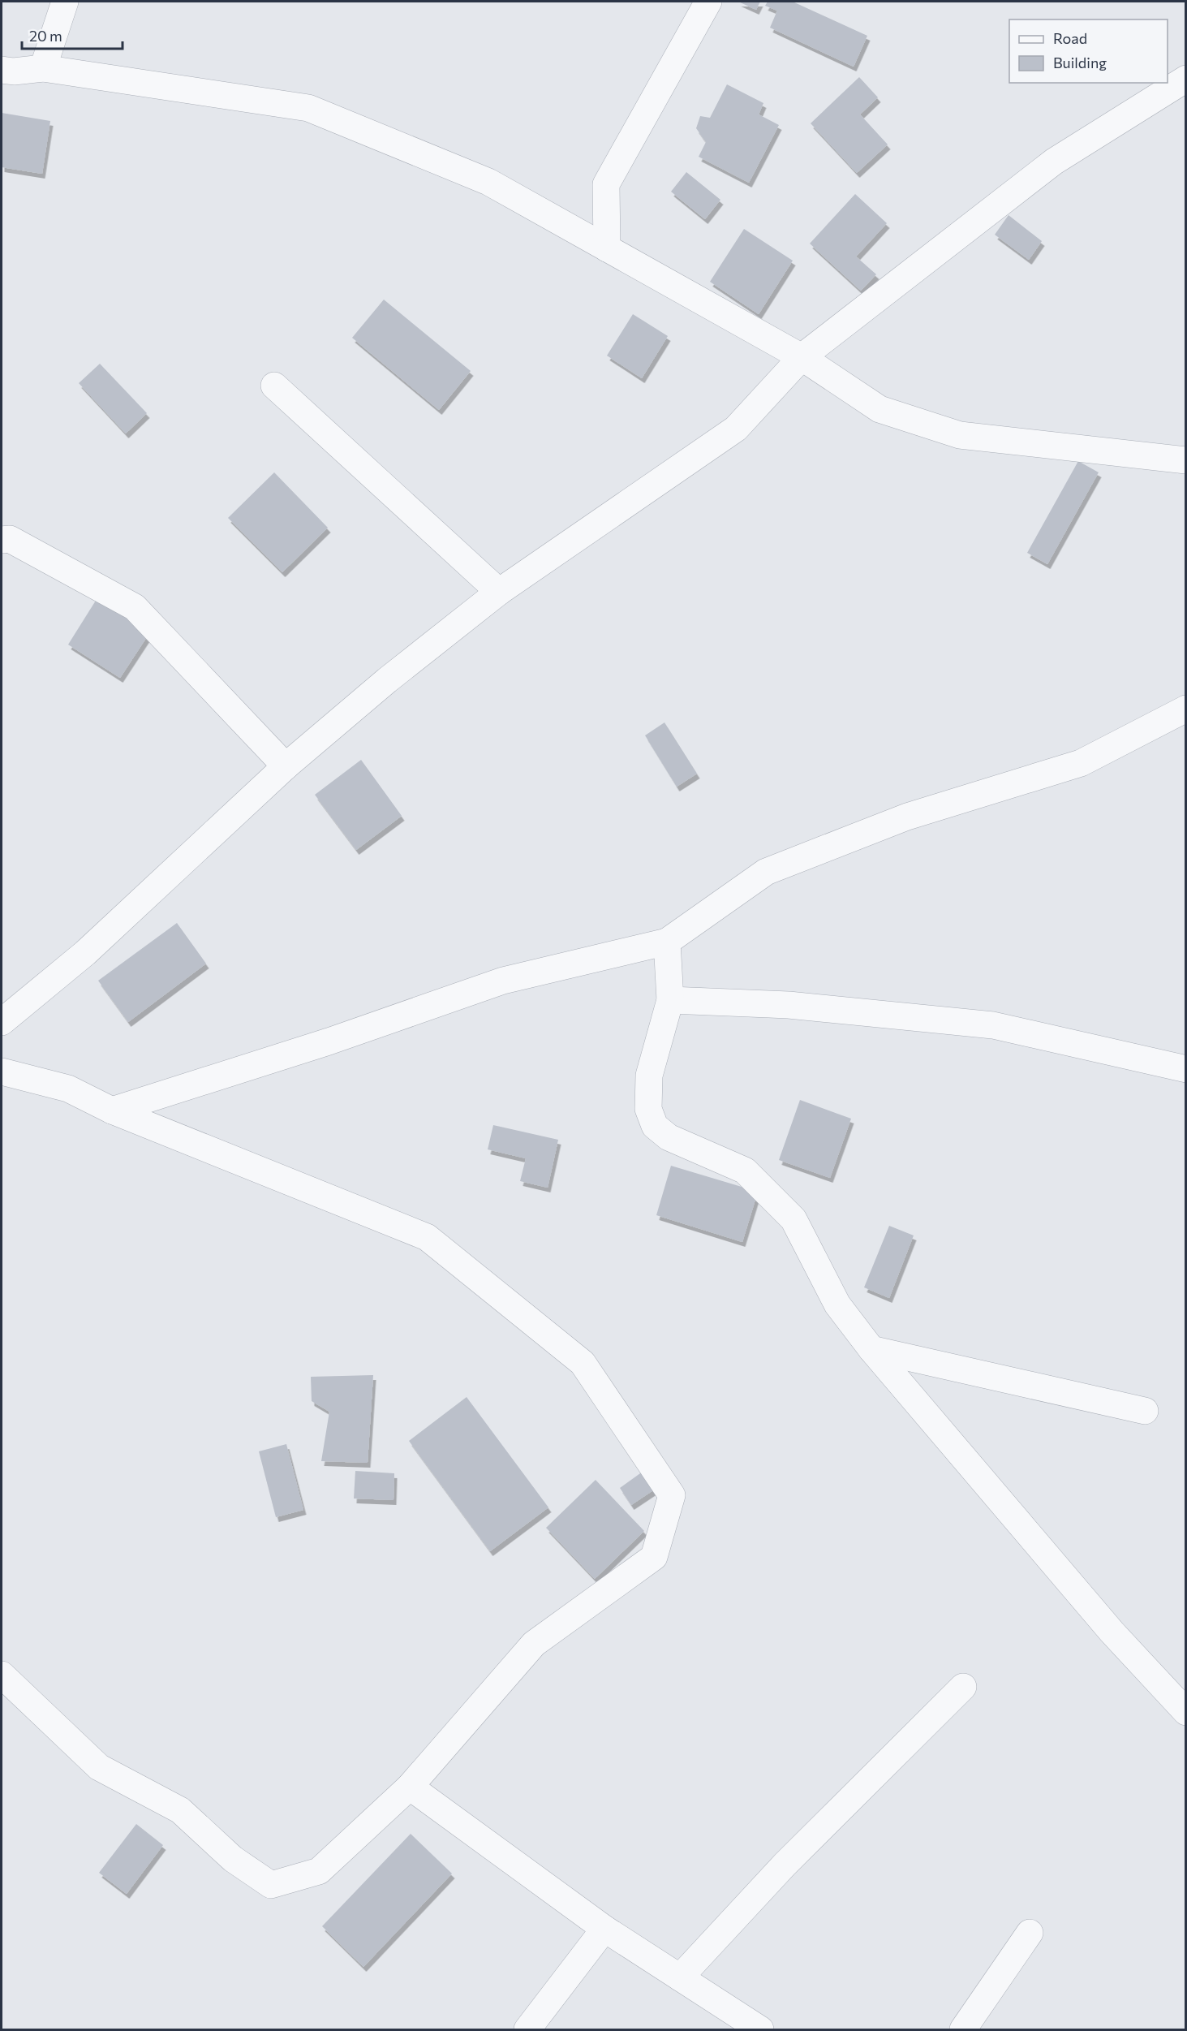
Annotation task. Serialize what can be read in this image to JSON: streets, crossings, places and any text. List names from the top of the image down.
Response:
{
  "legend": ["Road", "Building"],
  "scale_bar": "20 m"
}
